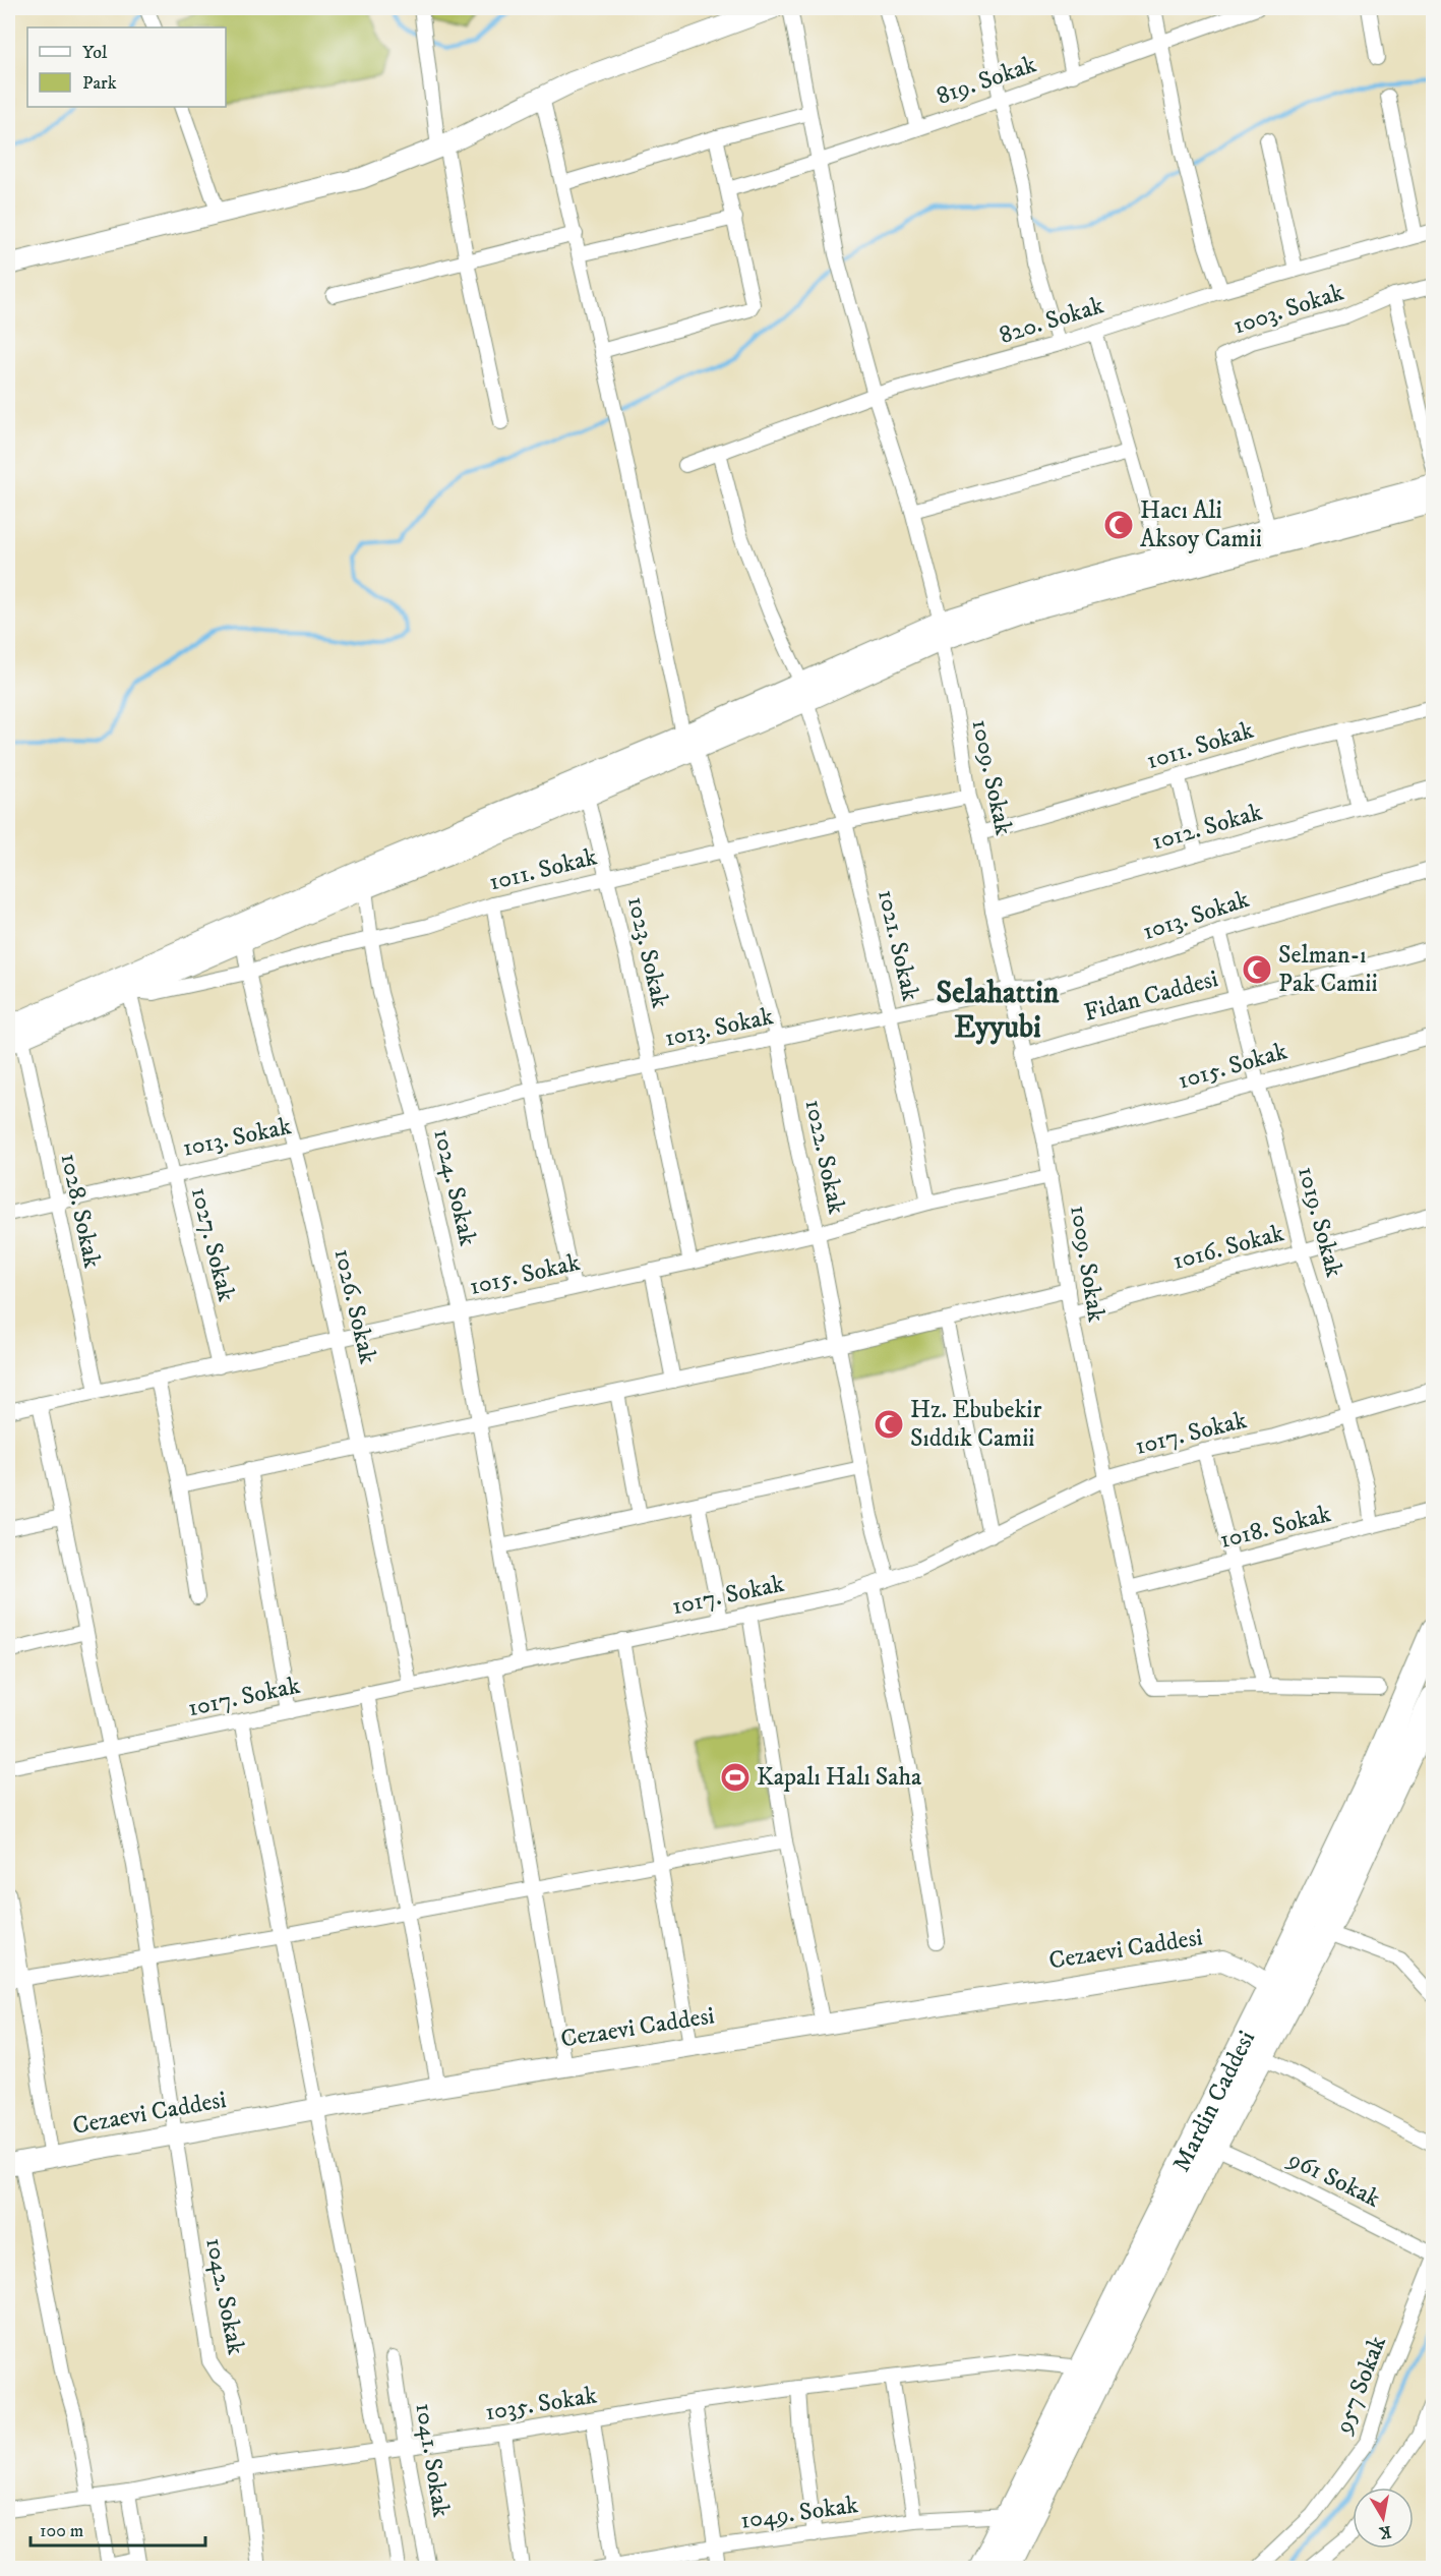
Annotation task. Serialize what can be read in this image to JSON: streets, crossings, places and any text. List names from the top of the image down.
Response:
{
  "streets": {
    "highway": ["Mardin Caddesi"],
    "street": [
      "819. Sokak",
      "1003. Sokak",
      "820. Sokak",
      "1011. Sokak",
      "1009. Sokak",
      "1012. Sokak",
      "1013. Sokak",
      "1021. Sokak",
      "1023. Sokak",
      "Fidan Caddesi",
      "1015. Sokak",
      "1022. Sokak",
      "1024. Sokak",
      "1028. Sokak",
      "1019. Sokak",
      "1027. Sokak",
      "1016. Sokak",
      "1026. Sokak",
      "1017. Sokak",
      "1018. Sokak",
      "Cezaevi Caddesi",
      "961 Sokak",
      "1042. Sokak",
      "957 Sokak",
      "1035. Sokak",
      "1041. Sokak",
      "1049. Sokak"
    ]
  },
  "crossings": [
    ["819. Sokak", "1009. Sokak"],
    ["820. Sokak", "1009. Sokak"],
    ["820. Sokak", "1021. Sokak"],
    ["1011. Sokak", "1009. Sokak"],
    ["1011. Sokak", "1021. Sokak"],
    ["1011. Sokak", "1023. Sokak"],
    ["1011. Sokak", "1022. Sokak"],
    ["1011. Sokak", "1024. Sokak"],
    ["1011. Sokak", "1027. Sokak"],
    ["1011. Sokak", "1026. Sokak"],
    ["1009. Sokak", "1012. Sokak"],
    ["1009. Sokak", "1013. Sokak"],
    ["1009. Sokak", "Fidan Caddesi"],
    ["1009. Sokak", "1015. Sokak"],
    ["1009. Sokak", "1016. Sokak"],
    ["1009. Sokak", "1017. Sokak"],
    ["1009. Sokak", "1018. Sokak"],
    ["1013. Sokak", "1021. Sokak"],
    ["1013. Sokak", "1023. Sokak"],
    ["1013. Sokak", "1022. Sokak"],
    ["1013. Sokak", "1024. Sokak"],
    ["1013. Sokak", "1028. Sokak"],
    ["1013. Sokak", "1019. Sokak"],
    ["1013. Sokak", "1027. Sokak"],
    ["1013. Sokak", "1026. Sokak"],
    ["1021. Sokak", "1015. Sokak"],
    ["1023. Sokak", "1015. Sokak"],
    ["Fidan Caddesi", "1019. Sokak"],
    ["1015. Sokak", "1022. Sokak"],
    ["1015. Sokak", "1024. Sokak"],
    ["1015. Sokak", "1028. Sokak"],
    ["1015. Sokak", "1019. Sokak"],
    ["1015. Sokak", "1027. Sokak"],
    ["1015. Sokak", "1026. Sokak"],
    ["1015. Sokak", "1042. Sokak"],
    ["1022. Sokak", "1017. Sokak"],
    ["1024. Sokak", "1017. Sokak"],
    ["1019. Sokak", "1016. Sokak"],
    ["1019. Sokak", "1017. Sokak"],
    ["1019. Sokak", "1018. Sokak"],
    ["1026. Sokak", "1017. Sokak"],
    ["1017. Sokak", "1042. Sokak"],
    ["Cezaevi Caddesi", "Mardin Caddesi"],
    ["Cezaevi Caddesi", "1042. Sokak"],
    ["Mardin Caddesi", "961 Sokak"],
    ["Mardin Caddesi", "1035. Sokak"],
    ["Mardin Caddesi", "1049. Sokak"],
    ["1042. Sokak", "1035. Sokak"],
    ["1035. Sokak", "1041. Sokak"]
  ],
  "districts": ["Selahattin Eyyubi"],
  "places": {
    "mosque": ["Hacı Ali Aksoy Camii", "Selman-ı Pak Camii", "Hz. Ebubekir Sıddık Camii"],
    "sports": ["Kapalı Halı Saha"]
  },
  "legend": ["Yol", "Park"],
  "scale_bar": "100 m",
  "north": "bottom"
}
